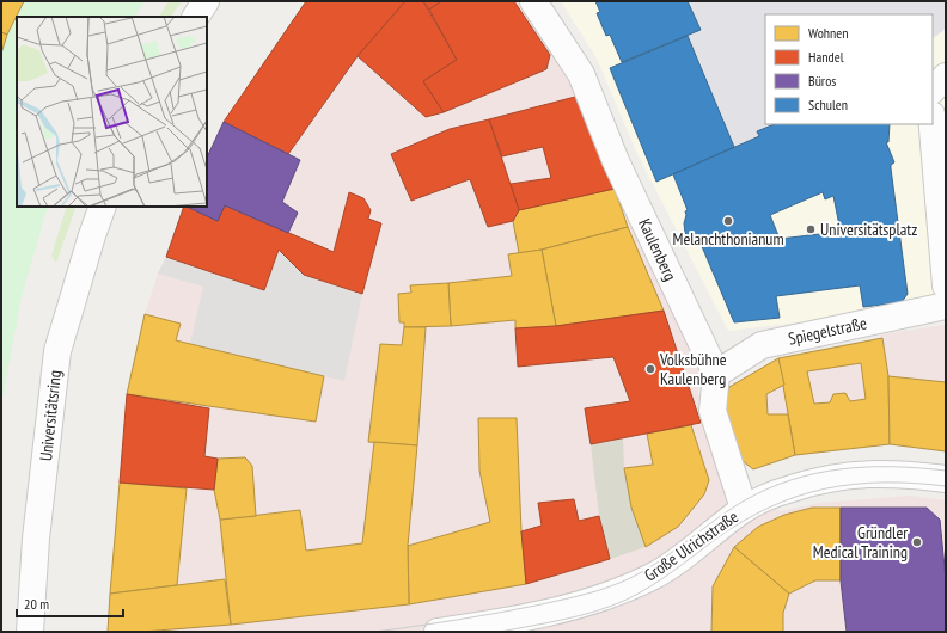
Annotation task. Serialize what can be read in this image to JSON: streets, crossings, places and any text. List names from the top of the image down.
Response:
{
  "streets": {
    "street": [
      "Kaulenberg",
      "Spiegelstraße",
      "Universitätsring",
      "Große Ulrichstraße"
    ]
  },
  "crossings": [
    ["Kaulenberg", "Spiegelstraße"]
  ],
  "places": [
    "Melanchthonianum",
    "Universitätsplatz",
    "Volksbühne Kaulenberg",
    "Gründler Medical Training"
  ],
  "legend": [
    "Wohnen",
    "Handel",
    "Büros",
    "Schulen"
  ],
  "scale_bar": "20 m"
}
